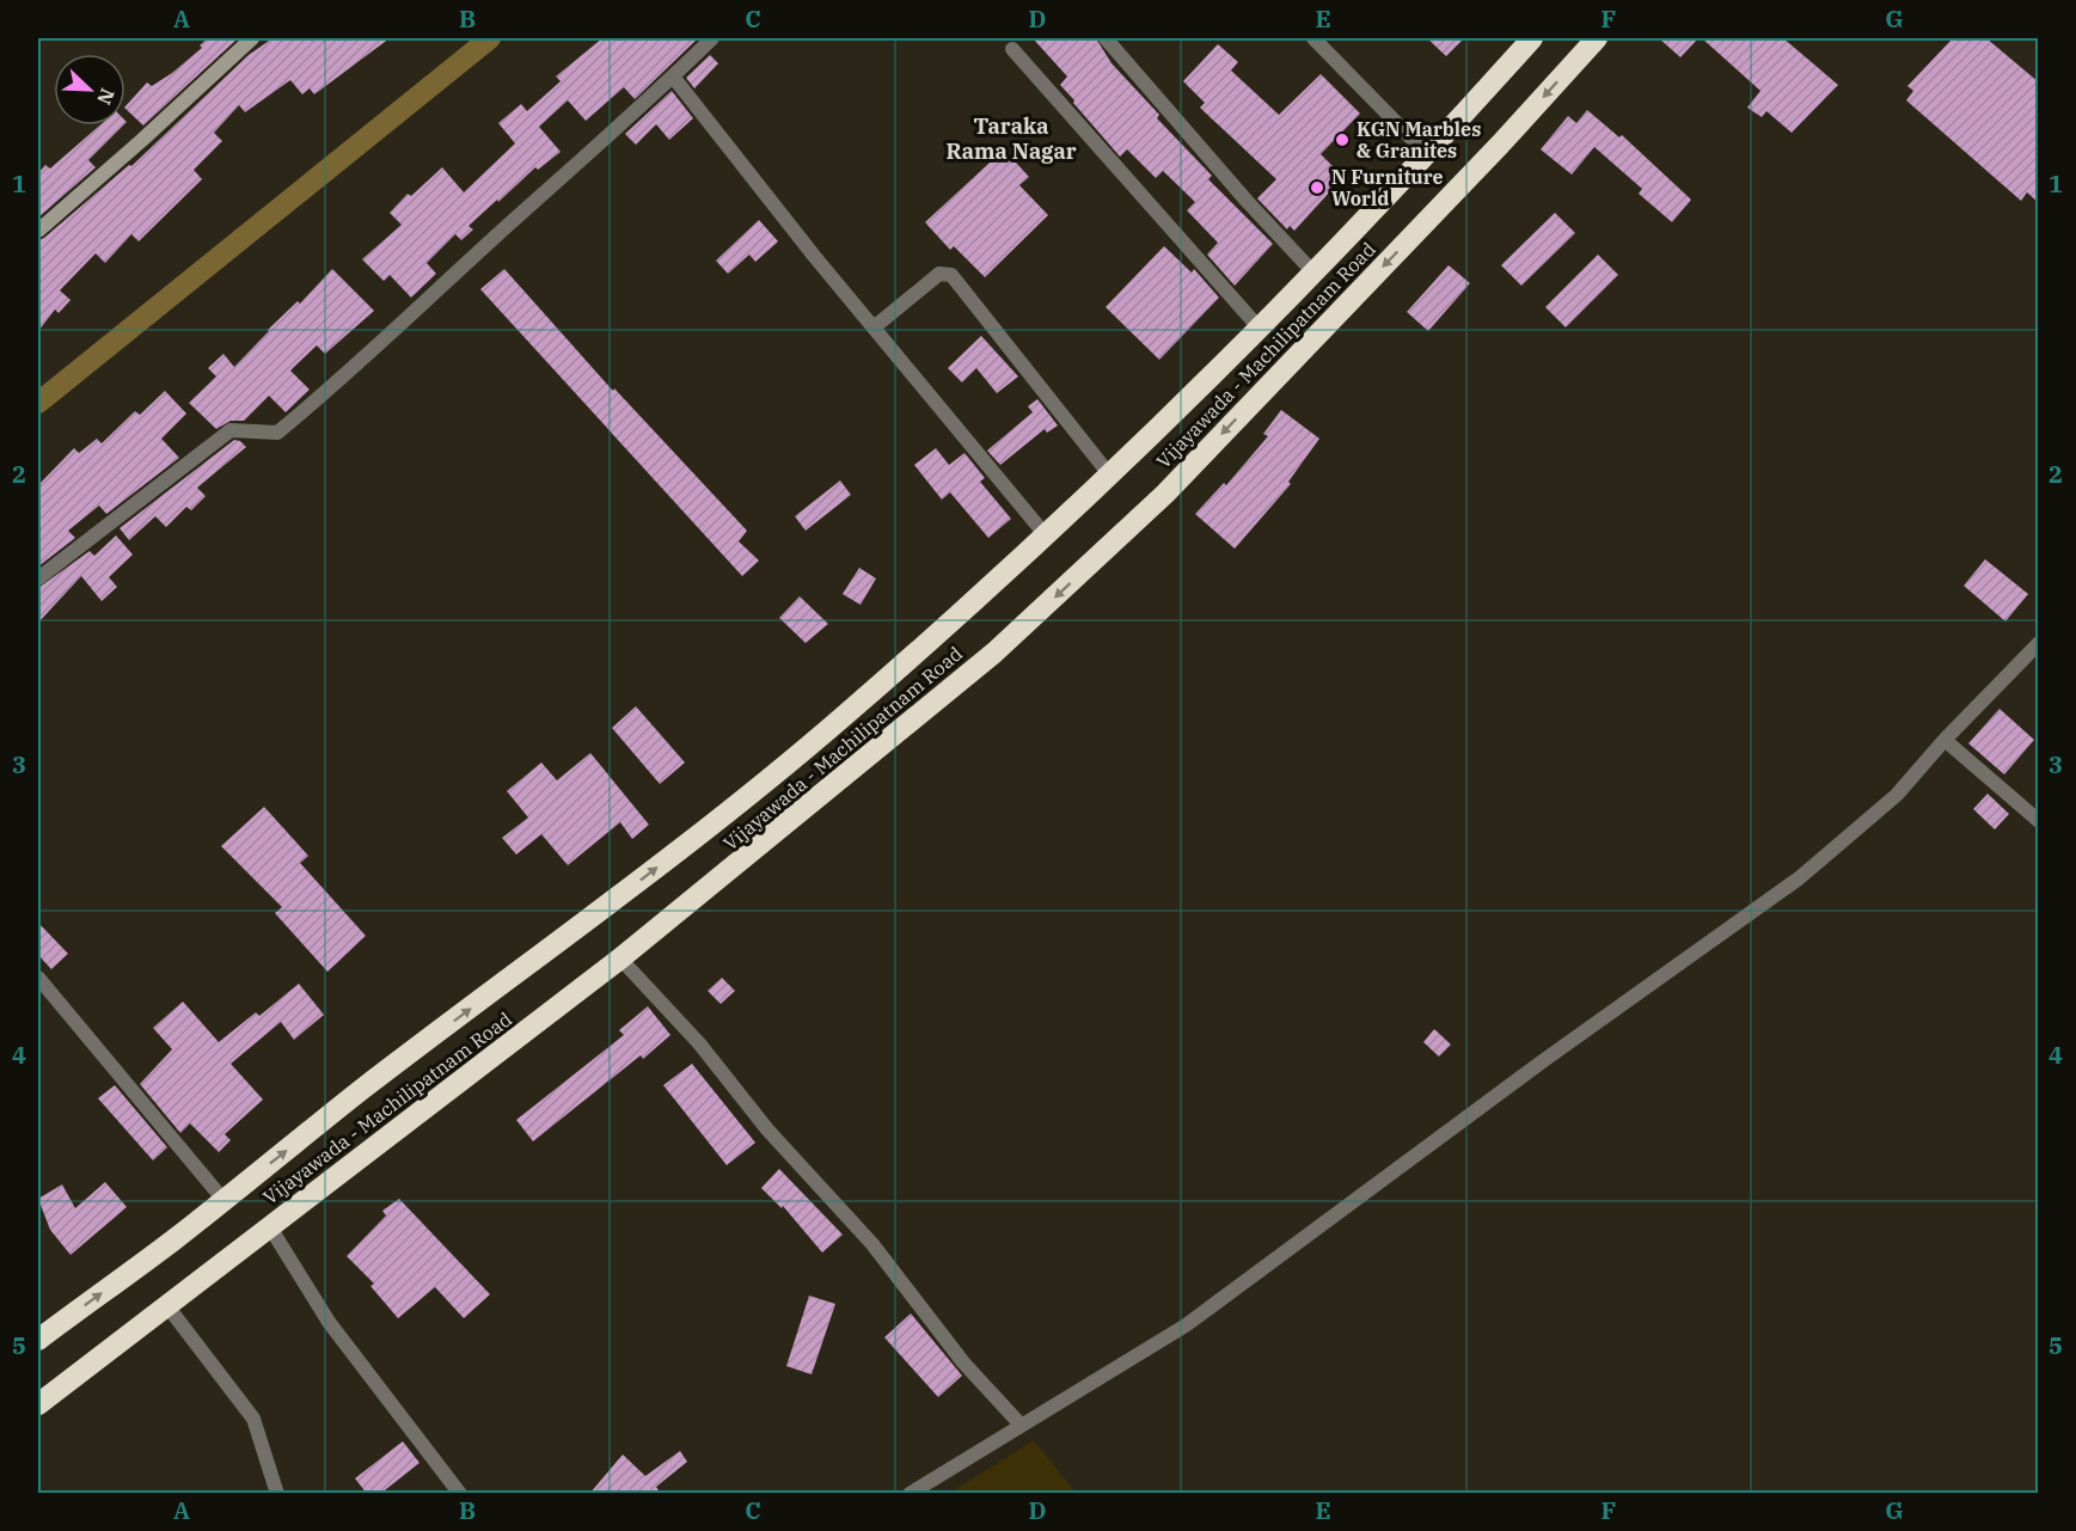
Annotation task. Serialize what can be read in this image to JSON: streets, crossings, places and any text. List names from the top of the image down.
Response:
{
  "streets": {
    "highway": ["Vijayawada - Machilipatnam Road"]
  },
  "districts": ["Taraka Rama Nagar"],
  "places": ["KGN Marbles & Granites", "N Furniture World"],
  "north": "bottom right",
  "grid": {
    "columns": [
      "A",
      "B",
      "C",
      "D",
      "E",
      "F",
      "G"
    ],
    "rows": [
      "1",
      "2",
      "3",
      "4",
      "5"
    ]
  }
}
